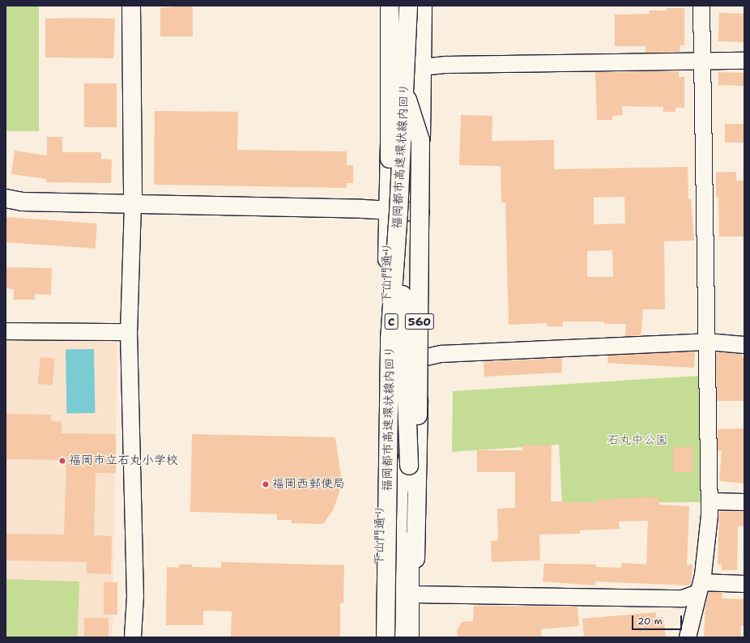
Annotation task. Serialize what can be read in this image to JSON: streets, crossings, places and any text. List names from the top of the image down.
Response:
{
  "streets": {
    "main road": [
      "福岡都市高速環状線内回り",
      "下山門通り",
      "C",
      "560"
    ]
  },
  "crossings": [
    ["福岡都市高速環状線内回り", "下山門通り"],
    ["下山門通り", "C"]
  ],
  "parks": ["石丸中公園"],
  "places": ["福岡市立石丸小学校", "福岡西郵便局"],
  "scale_bar": "20 m"
}
